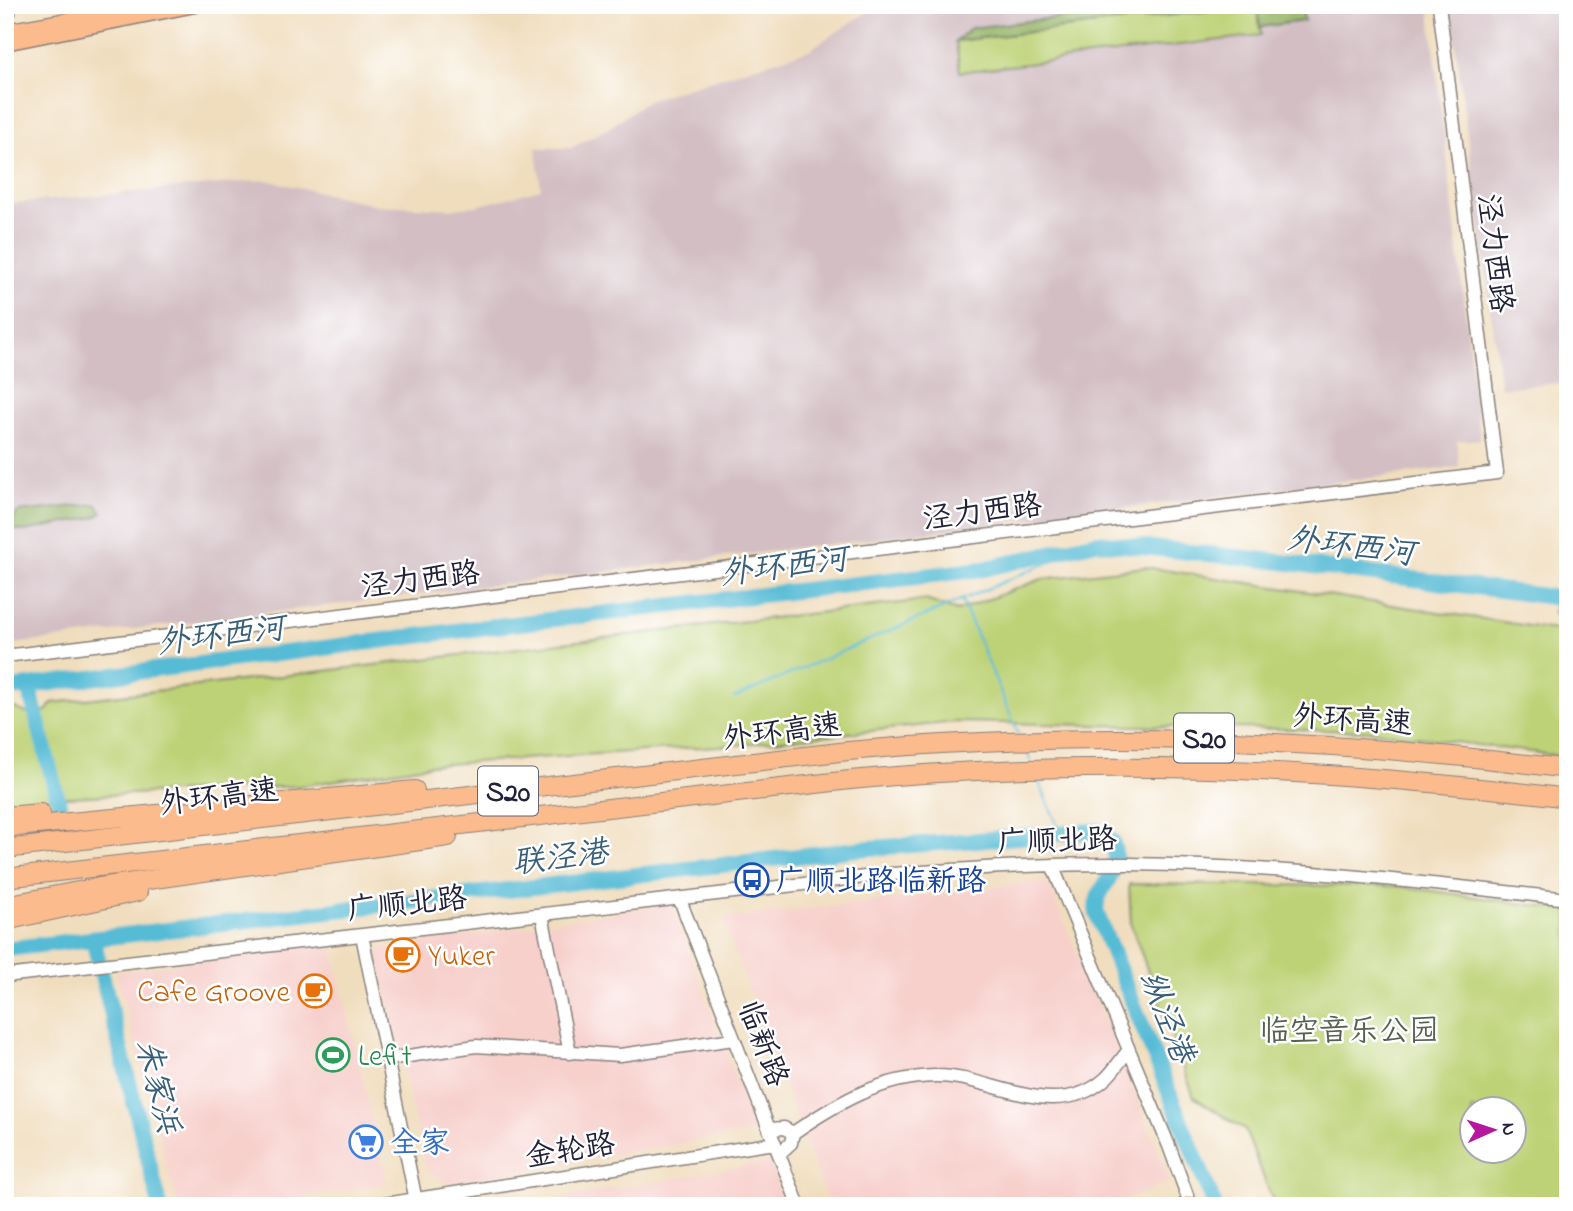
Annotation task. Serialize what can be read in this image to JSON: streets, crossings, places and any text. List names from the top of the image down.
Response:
{
  "streets": {
    "highway": ["外环高速", "S20"],
    "street": [
      "泾力西路",
      "广顺北路",
      "临新路",
      "金轮路"
    ]
  },
  "crossings": [
    ["广顺北路", "临新路"],
    ["临新路", "金轮路"]
  ],
  "water": [
    "外环西河",
    "联泾港",
    "纵泾港",
    "朱家浜"
  ],
  "parks": ["临空音乐公园"],
  "places": {
    "bus stop": ["广顺北路临新路"],
    "cafe": ["Yuker", "Cafe Groove"],
    "sports": ["Lefit"],
    "supermarket": ["全家"]
  },
  "north": "right"
}
